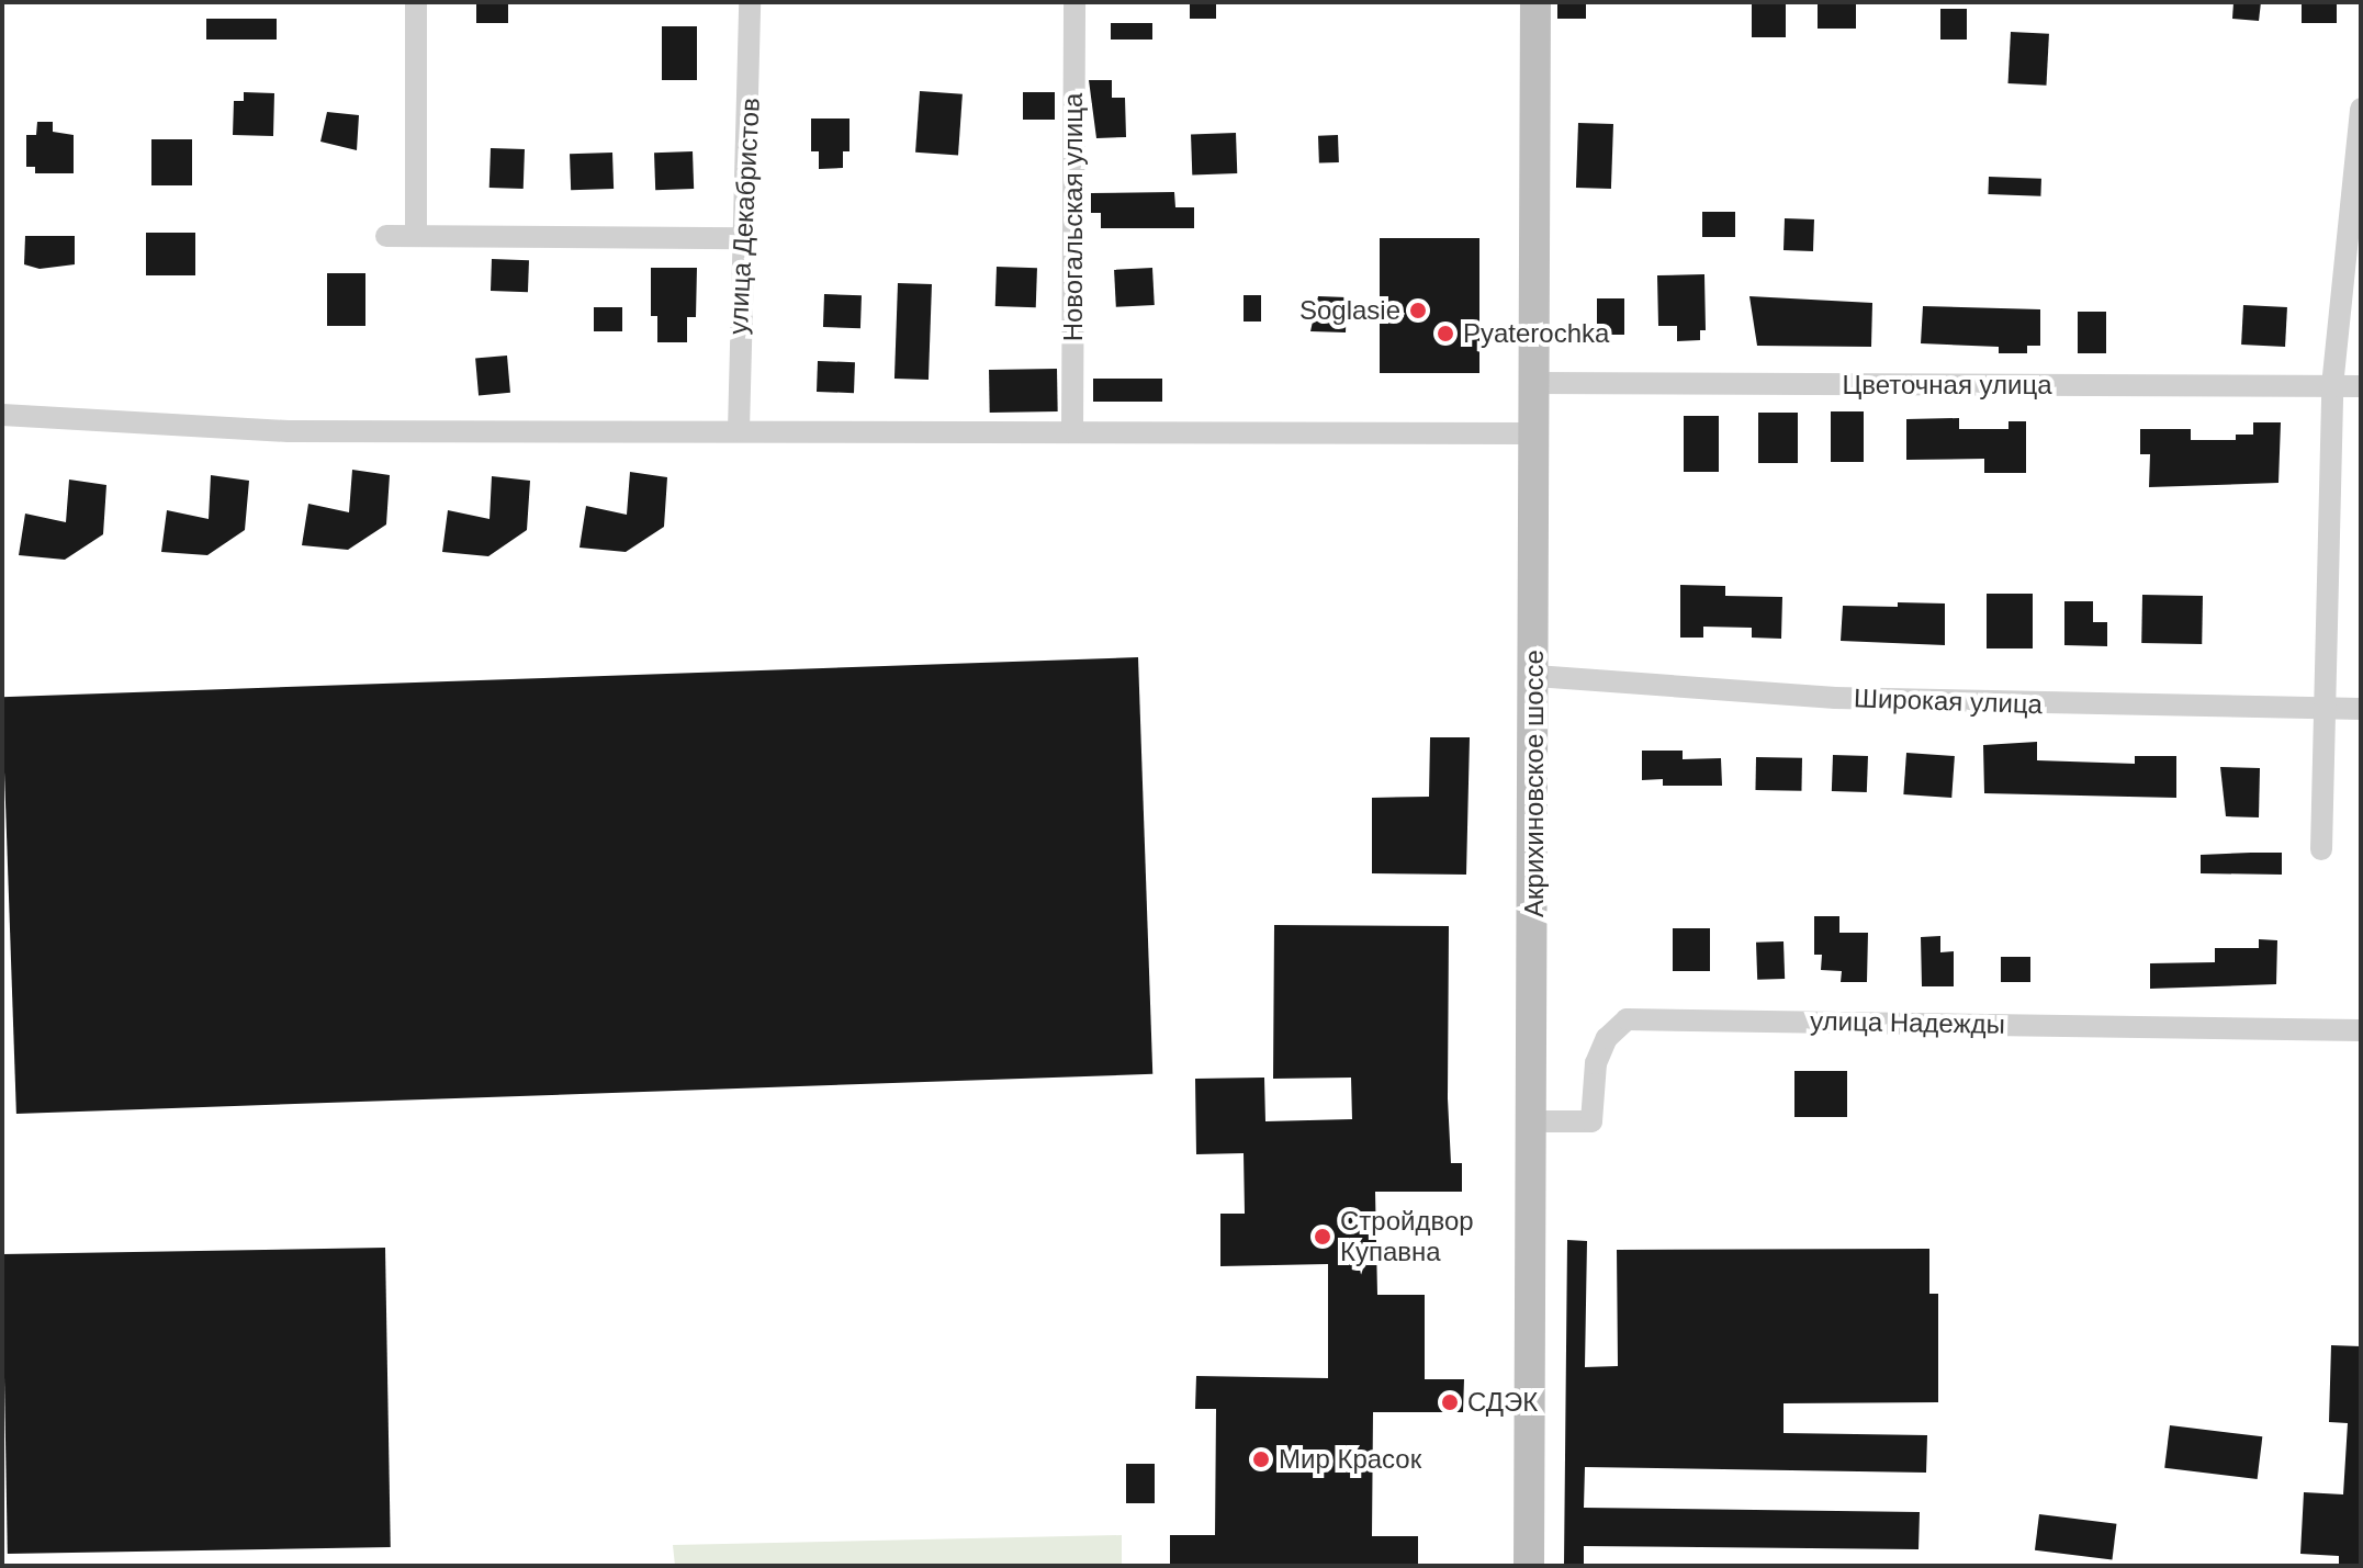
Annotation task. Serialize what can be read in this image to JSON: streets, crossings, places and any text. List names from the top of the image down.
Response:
{
  "streets": {
    "main road": ["Акрихиновское шоссе"],
    "street": [
      "улица Декабристов",
      "Новогальская улица",
      "Цветочная улица",
      "Широкая улица",
      "улица Надежды"
    ]
  },
  "crossings": [
    ["Цветочная улица", "Акрихиновское шоссе"],
    ["Широкая улица", "Акрихиновское шоссе"],
    ["Акрихиновское шоссе", "улица Надежды"]
  ],
  "places": [
    "Soglasie",
    "Pyaterochka",
    "Стройдвор Купавна",
    "СДЭК",
    "Мир Красок"
  ]
}
